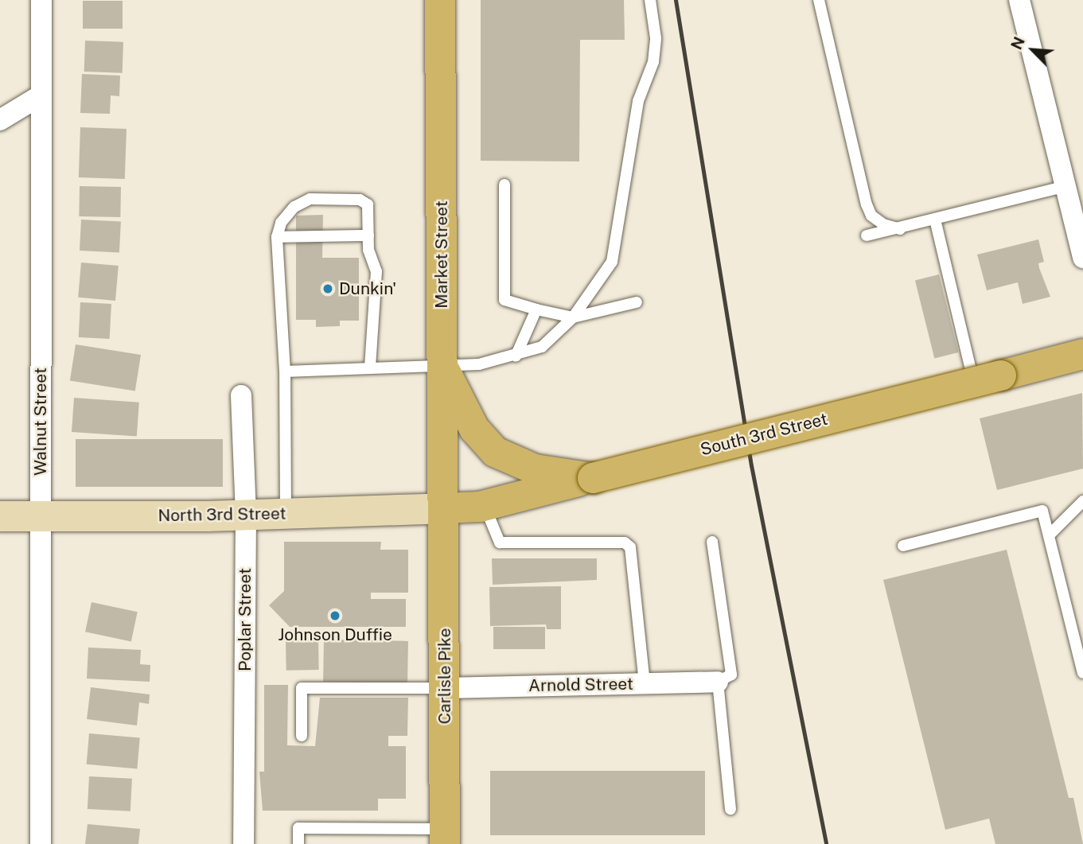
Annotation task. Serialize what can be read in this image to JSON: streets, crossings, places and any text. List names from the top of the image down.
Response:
{
  "streets": {
    "main road": ["Market Street", "South 3rd Street", "Carlisle Pike"],
    "street": [
      "Walnut Street",
      "North 3rd Street",
      "Poplar Street",
      "Arnold Street"
    ]
  },
  "crossings": [
    ["Market Street", "South 3rd Street"],
    ["Market Street", "North 3rd Street"],
    ["Market Street", "Carlisle Pike"],
    ["Walnut Street", "North 3rd Street"],
    ["South 3rd Street", "North 3rd Street"],
    ["South 3rd Street", "Carlisle Pike"],
    ["North 3rd Street", "Poplar Street"],
    ["North 3rd Street", "Carlisle Pike"],
    ["Carlisle Pike", "Arnold Street"]
  ],
  "places": ["Dunkin'", "Johnson Duffie"],
  "north": "top left"
}
